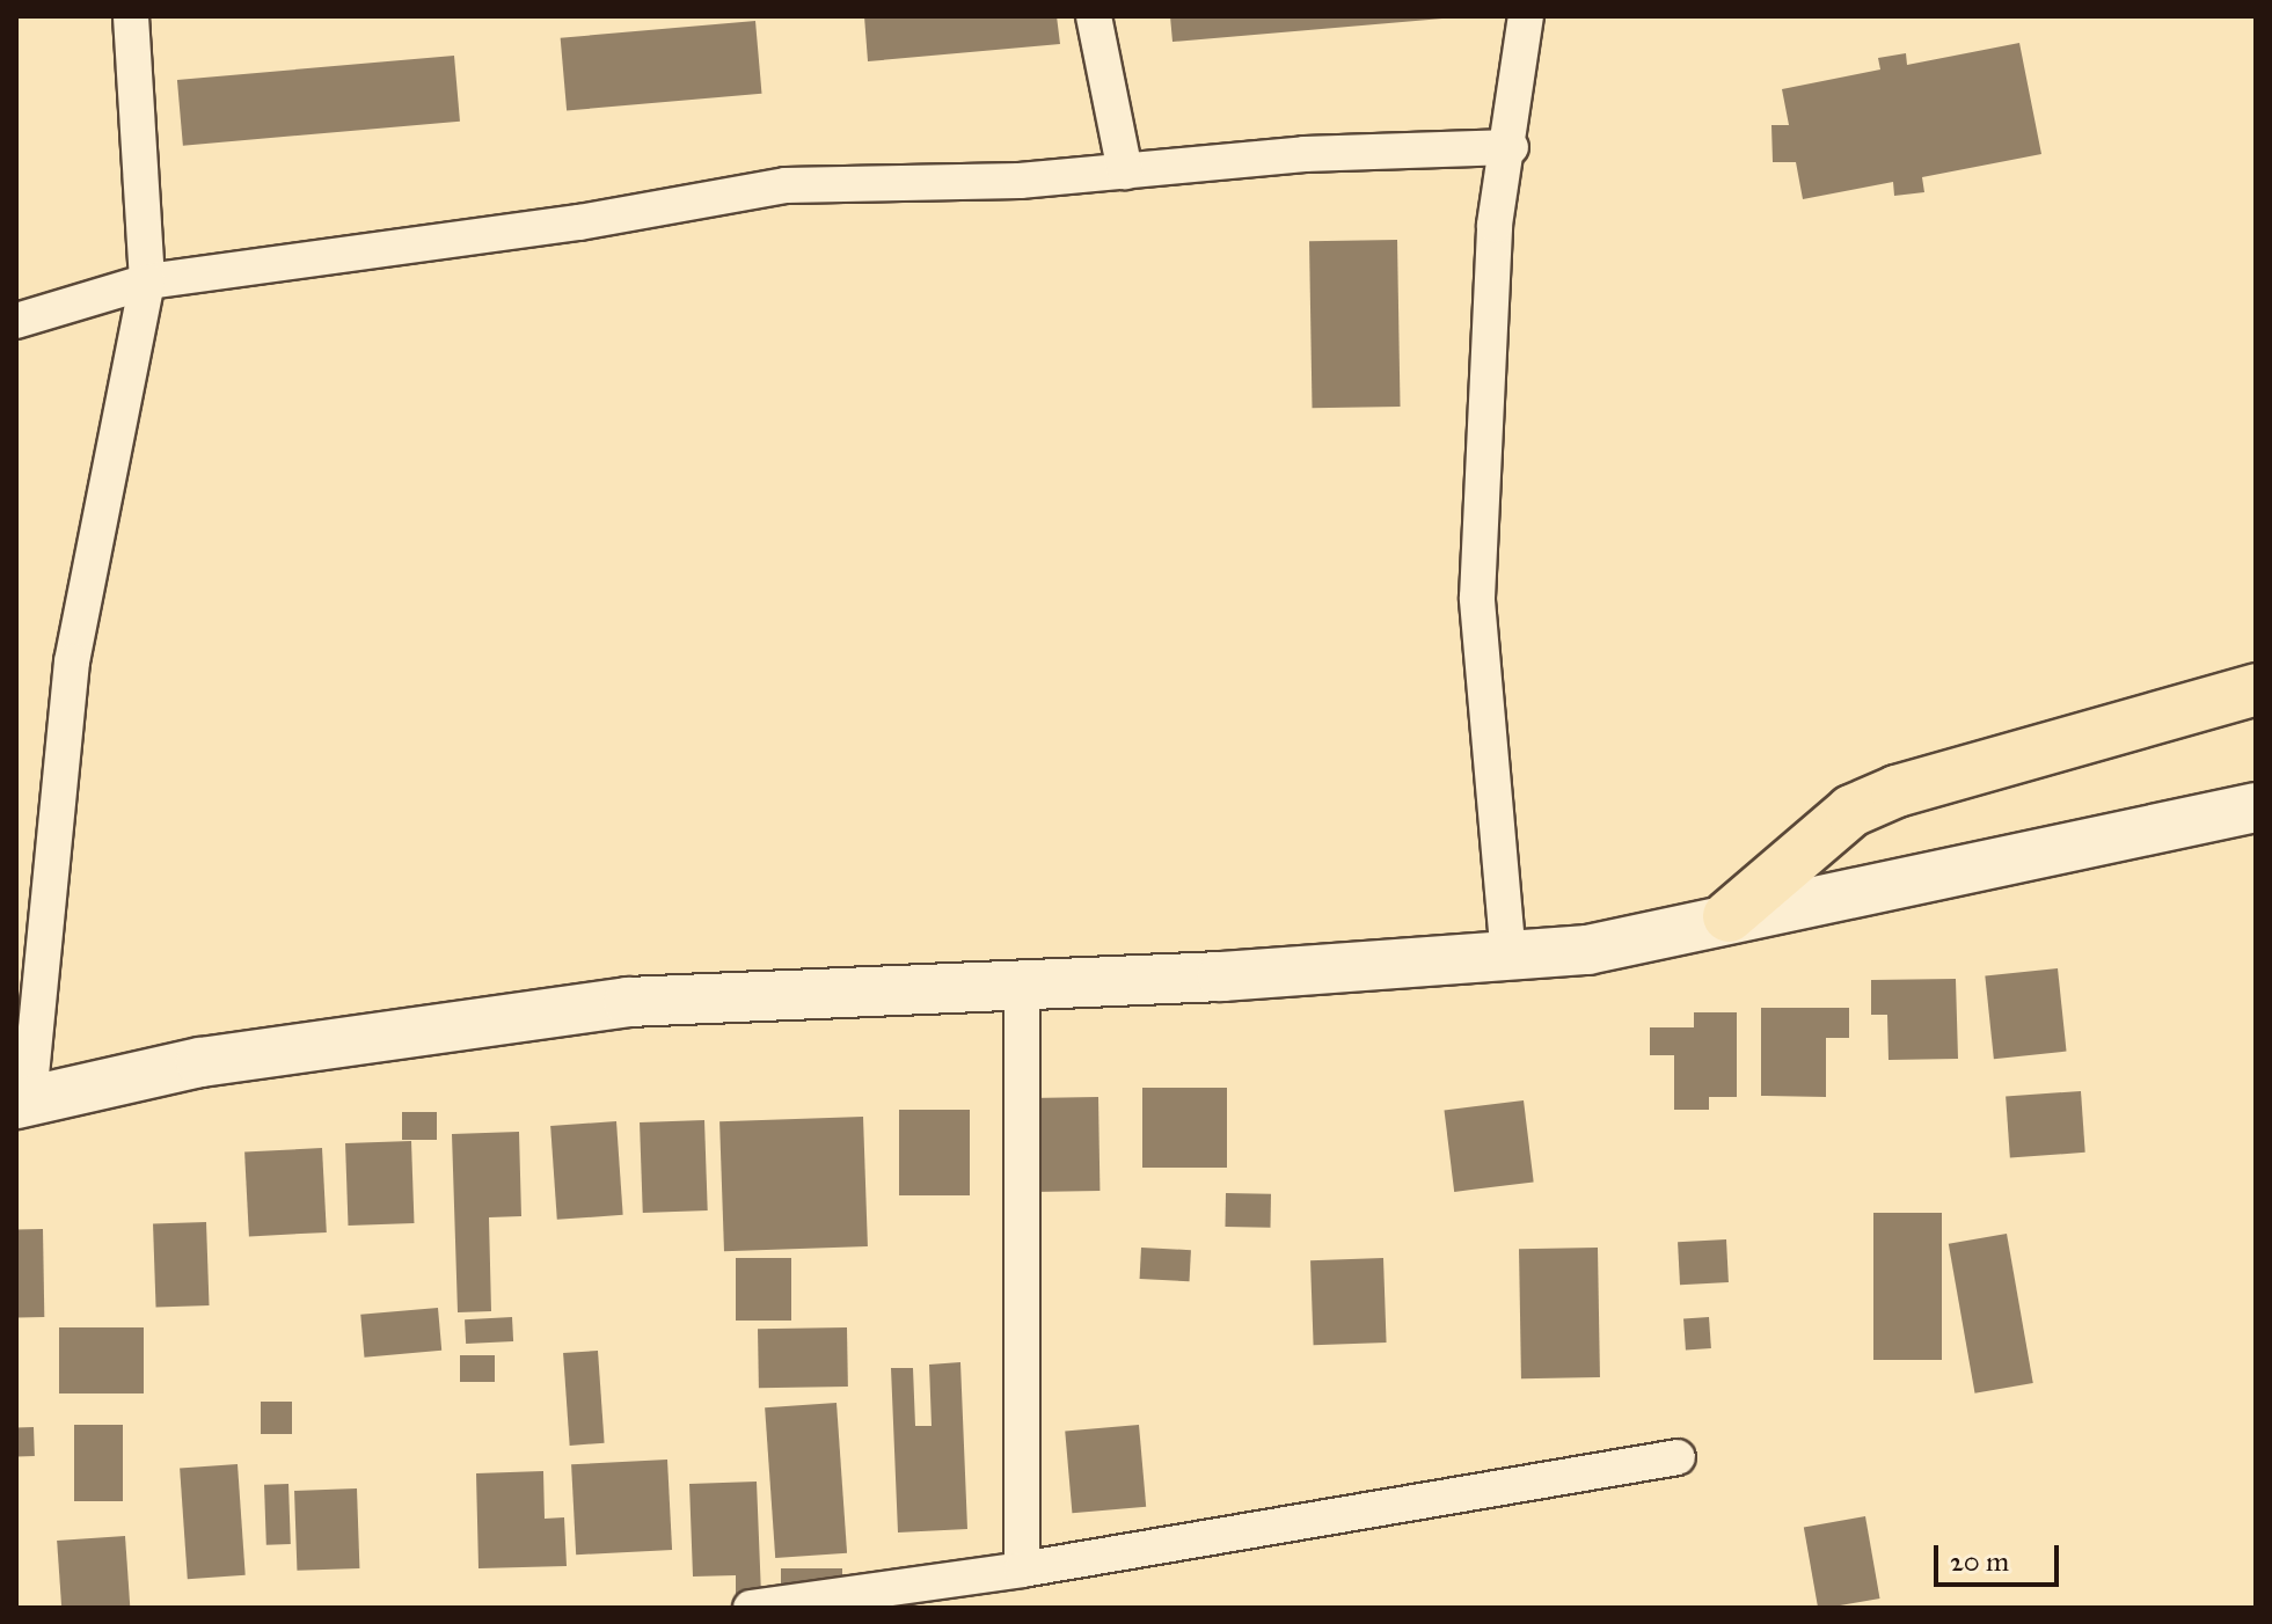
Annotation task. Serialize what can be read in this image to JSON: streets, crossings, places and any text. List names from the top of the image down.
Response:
{
  "scale_bar": "20 m"
}
